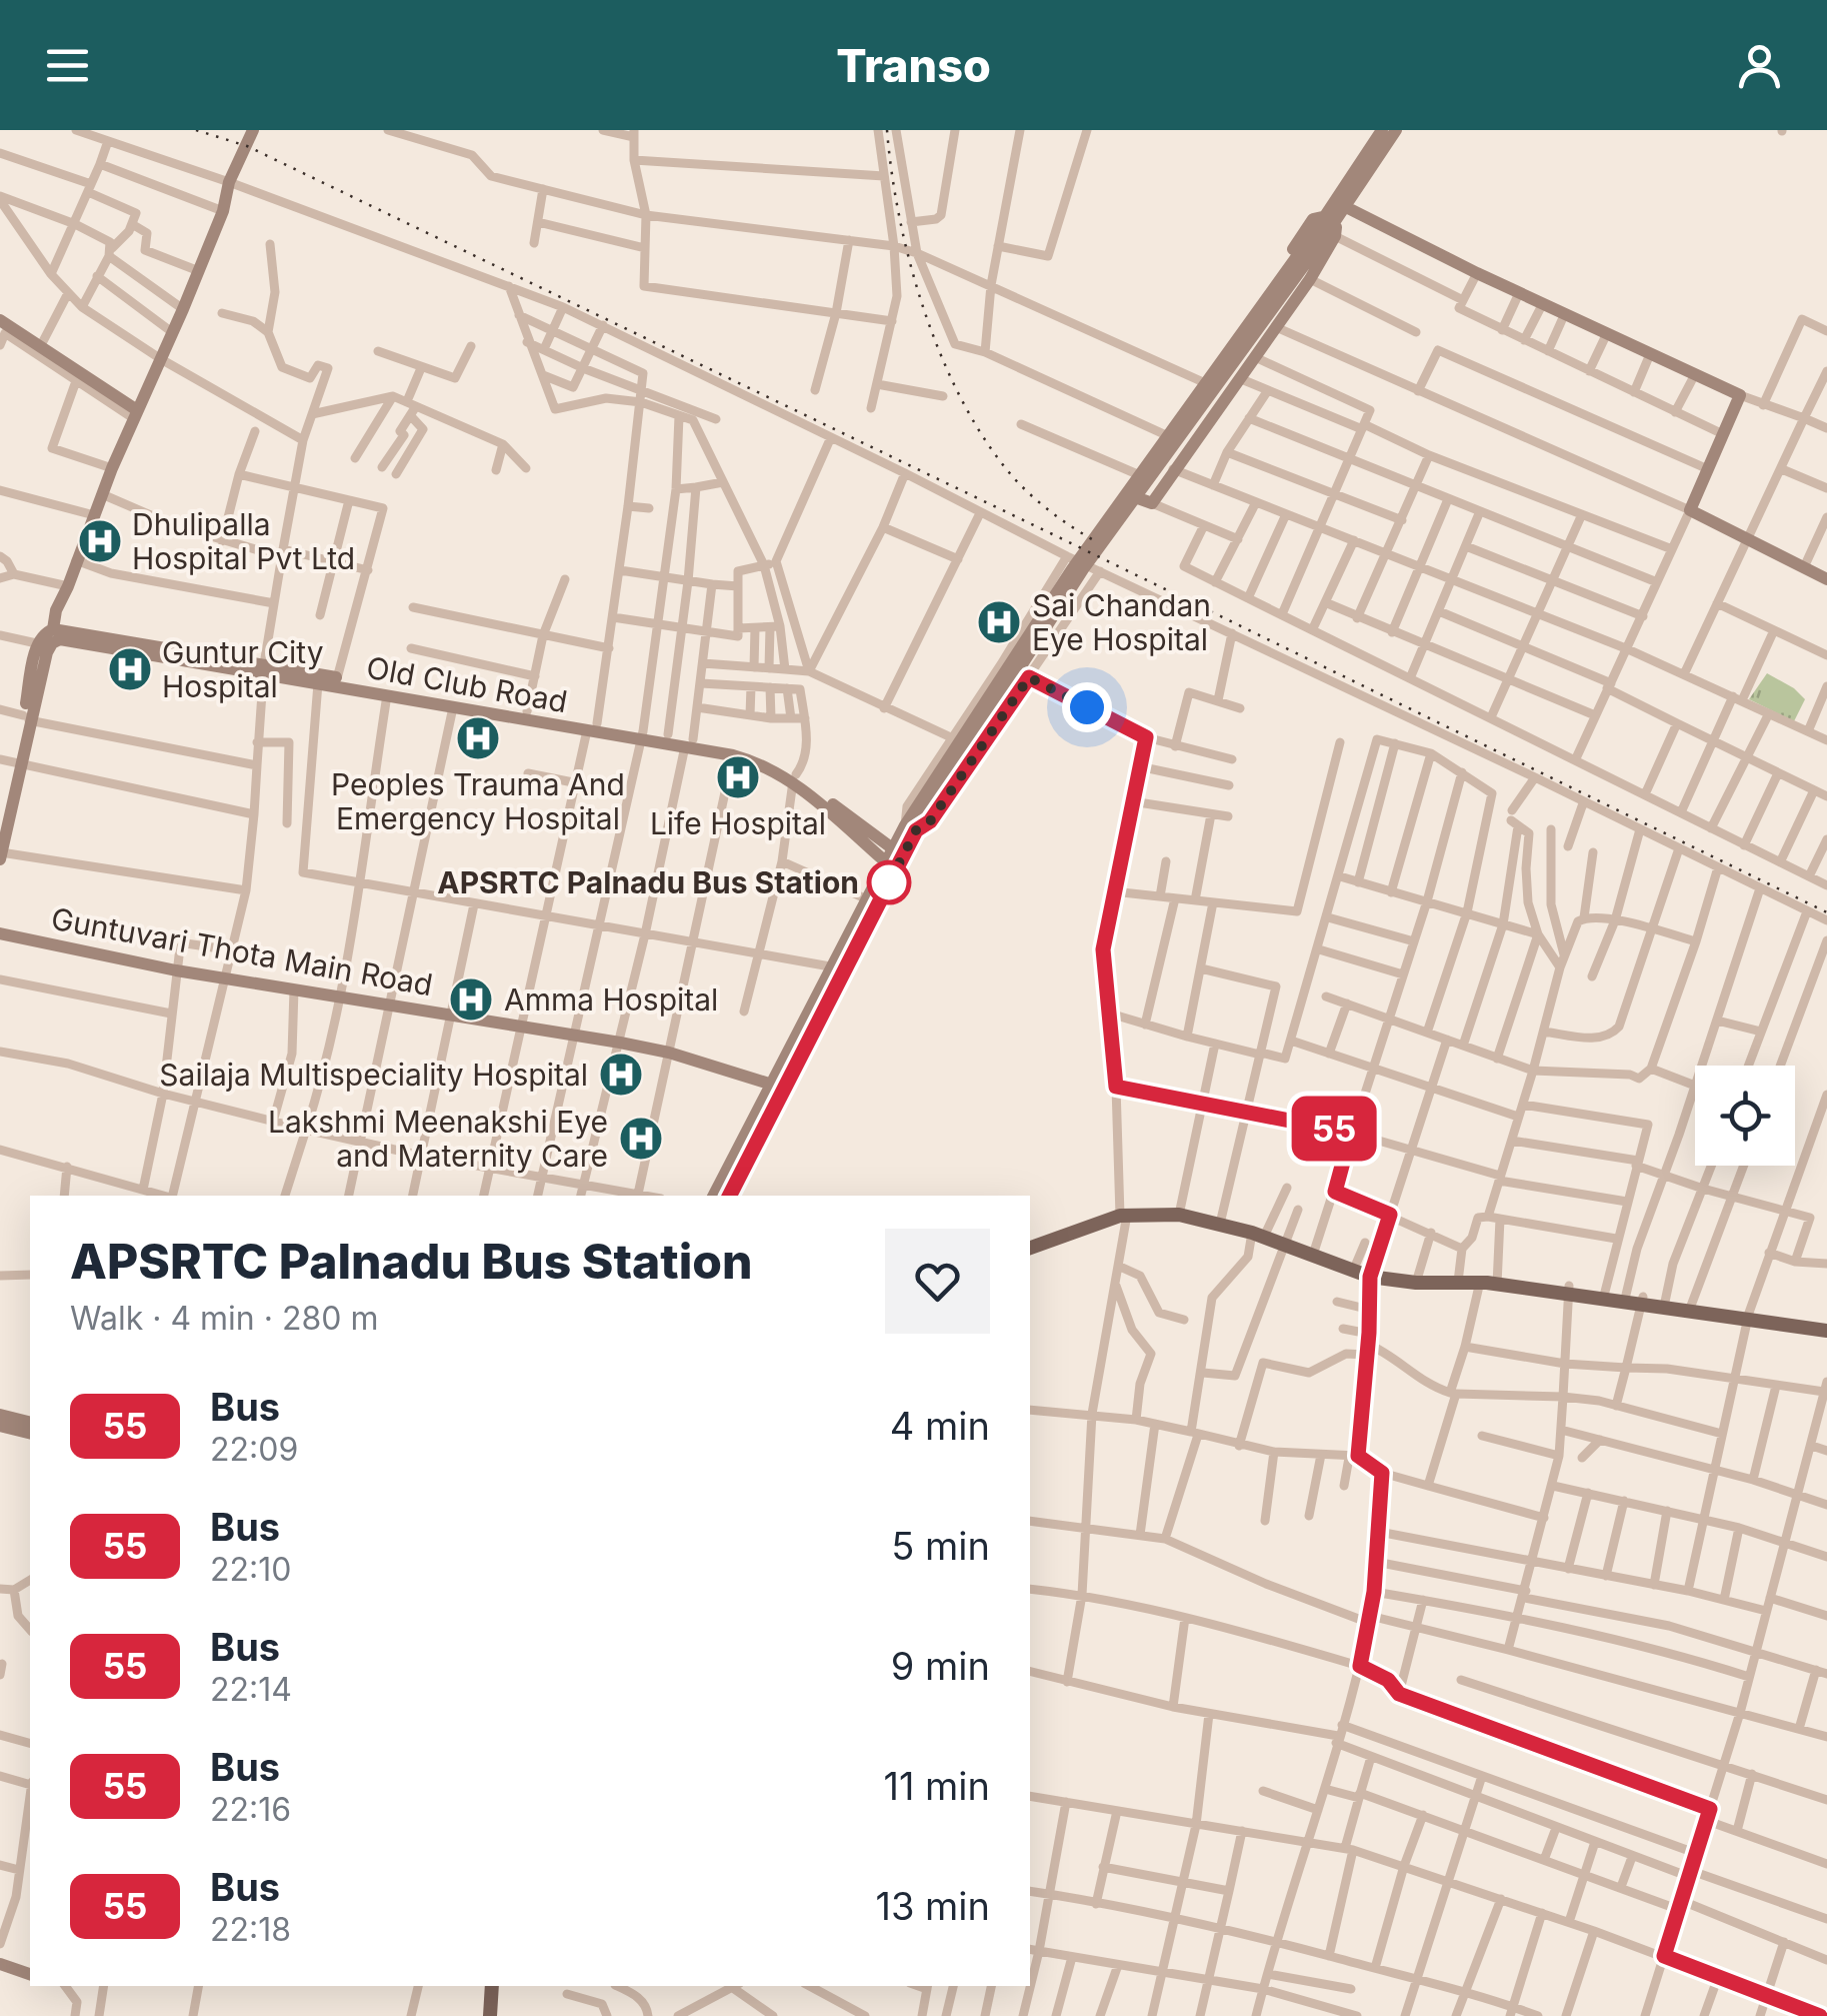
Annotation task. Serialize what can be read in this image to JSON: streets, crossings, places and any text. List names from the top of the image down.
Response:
{
  "streets": {
    "street": ["Old Club Road", "Guntuvari Thota Main Road"]
  },
  "places": {
    "hospital": [
      "Dhulipalla Hospital Pvt Ltd",
      "Sai Chandan Eye Hospital",
      "Guntur City Hospital",
      "Peoples Trauma And Emergency Hospital",
      "Life Hospital",
      "Amma Hospital",
      "Sailaja Multispeciality Hospital",
      "Lakshmi Meenakshi Eye and Maternity Care"
    ],
    "other": ["APSRTC Palnadu Bus Station"]
  },
  "lines": ["bus line 55"],
  "page": {
    "header": "Transo",
    "on_map": "55",
    "heading": ["APSRTC Palnadu Bus Station", "Walk · 4 min · 280 m"],
    "list": [
      {
        "mark": "55",
        "name": "Bus",
        "note": "22:09",
        "value": "4 min"
      },
      {
        "mark": "55",
        "name": "Bus",
        "note": "22:10",
        "value": "5 min"
      },
      {
        "mark": "55",
        "name": "Bus",
        "note": "22:14",
        "value": "9 min"
      },
      {
        "mark": "55",
        "name": "Bus",
        "note": "22:16",
        "value": "11 min"
      },
      {
        "mark": "55",
        "name": "Bus",
        "note": "22:18",
        "value": "13 min"
      }
    ]
  }
}
